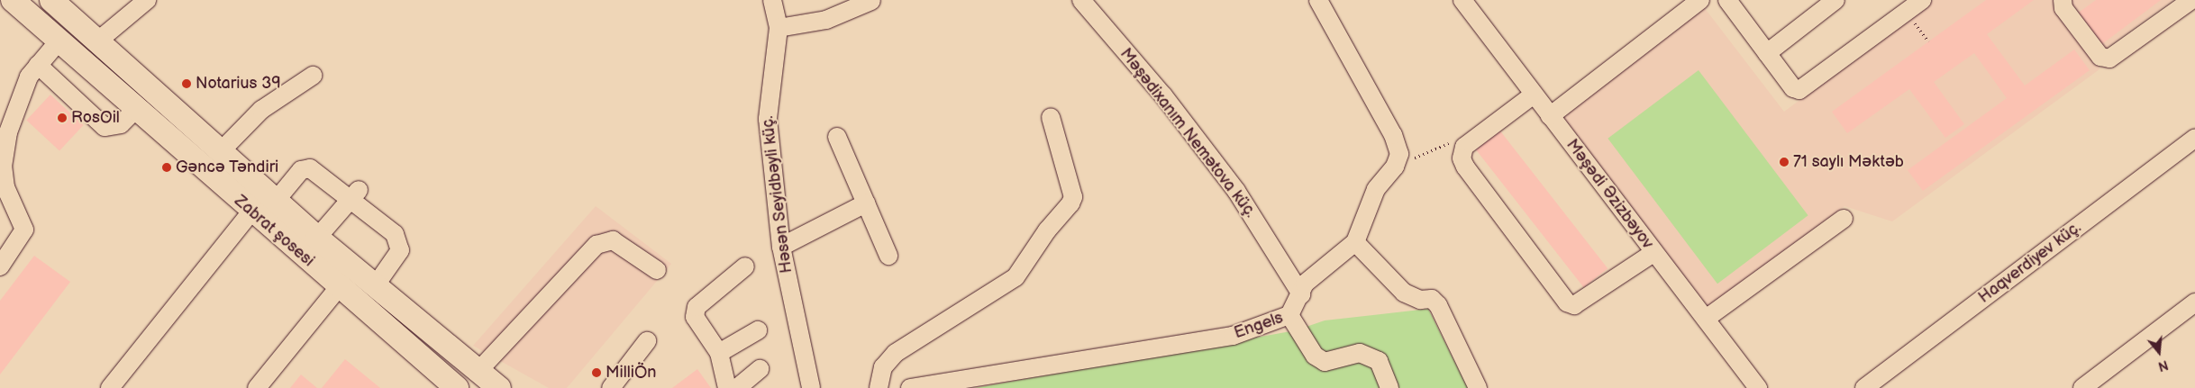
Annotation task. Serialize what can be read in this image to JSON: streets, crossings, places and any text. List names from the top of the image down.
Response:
{
  "streets": {
    "main road": ["Zabrat şosesi"],
    "street": [
      "Məşədixanım Nemətova küç.",
      "Həsən Seyidbəyli küç.",
      "Məşədi Əzizbəyov",
      "Haqverdiyev küç.",
      "Engels"
    ]
  },
  "crossings": [
    ["Məşədixanım Nemətova küç.", "Engels"]
  ],
  "places": [
    "Notarius 39",
    "RosOil",
    "71 saylı Məktəb",
    "Gəncə Təndiri",
    "MilliÖn"
  ],
  "north": "bottom"
}
